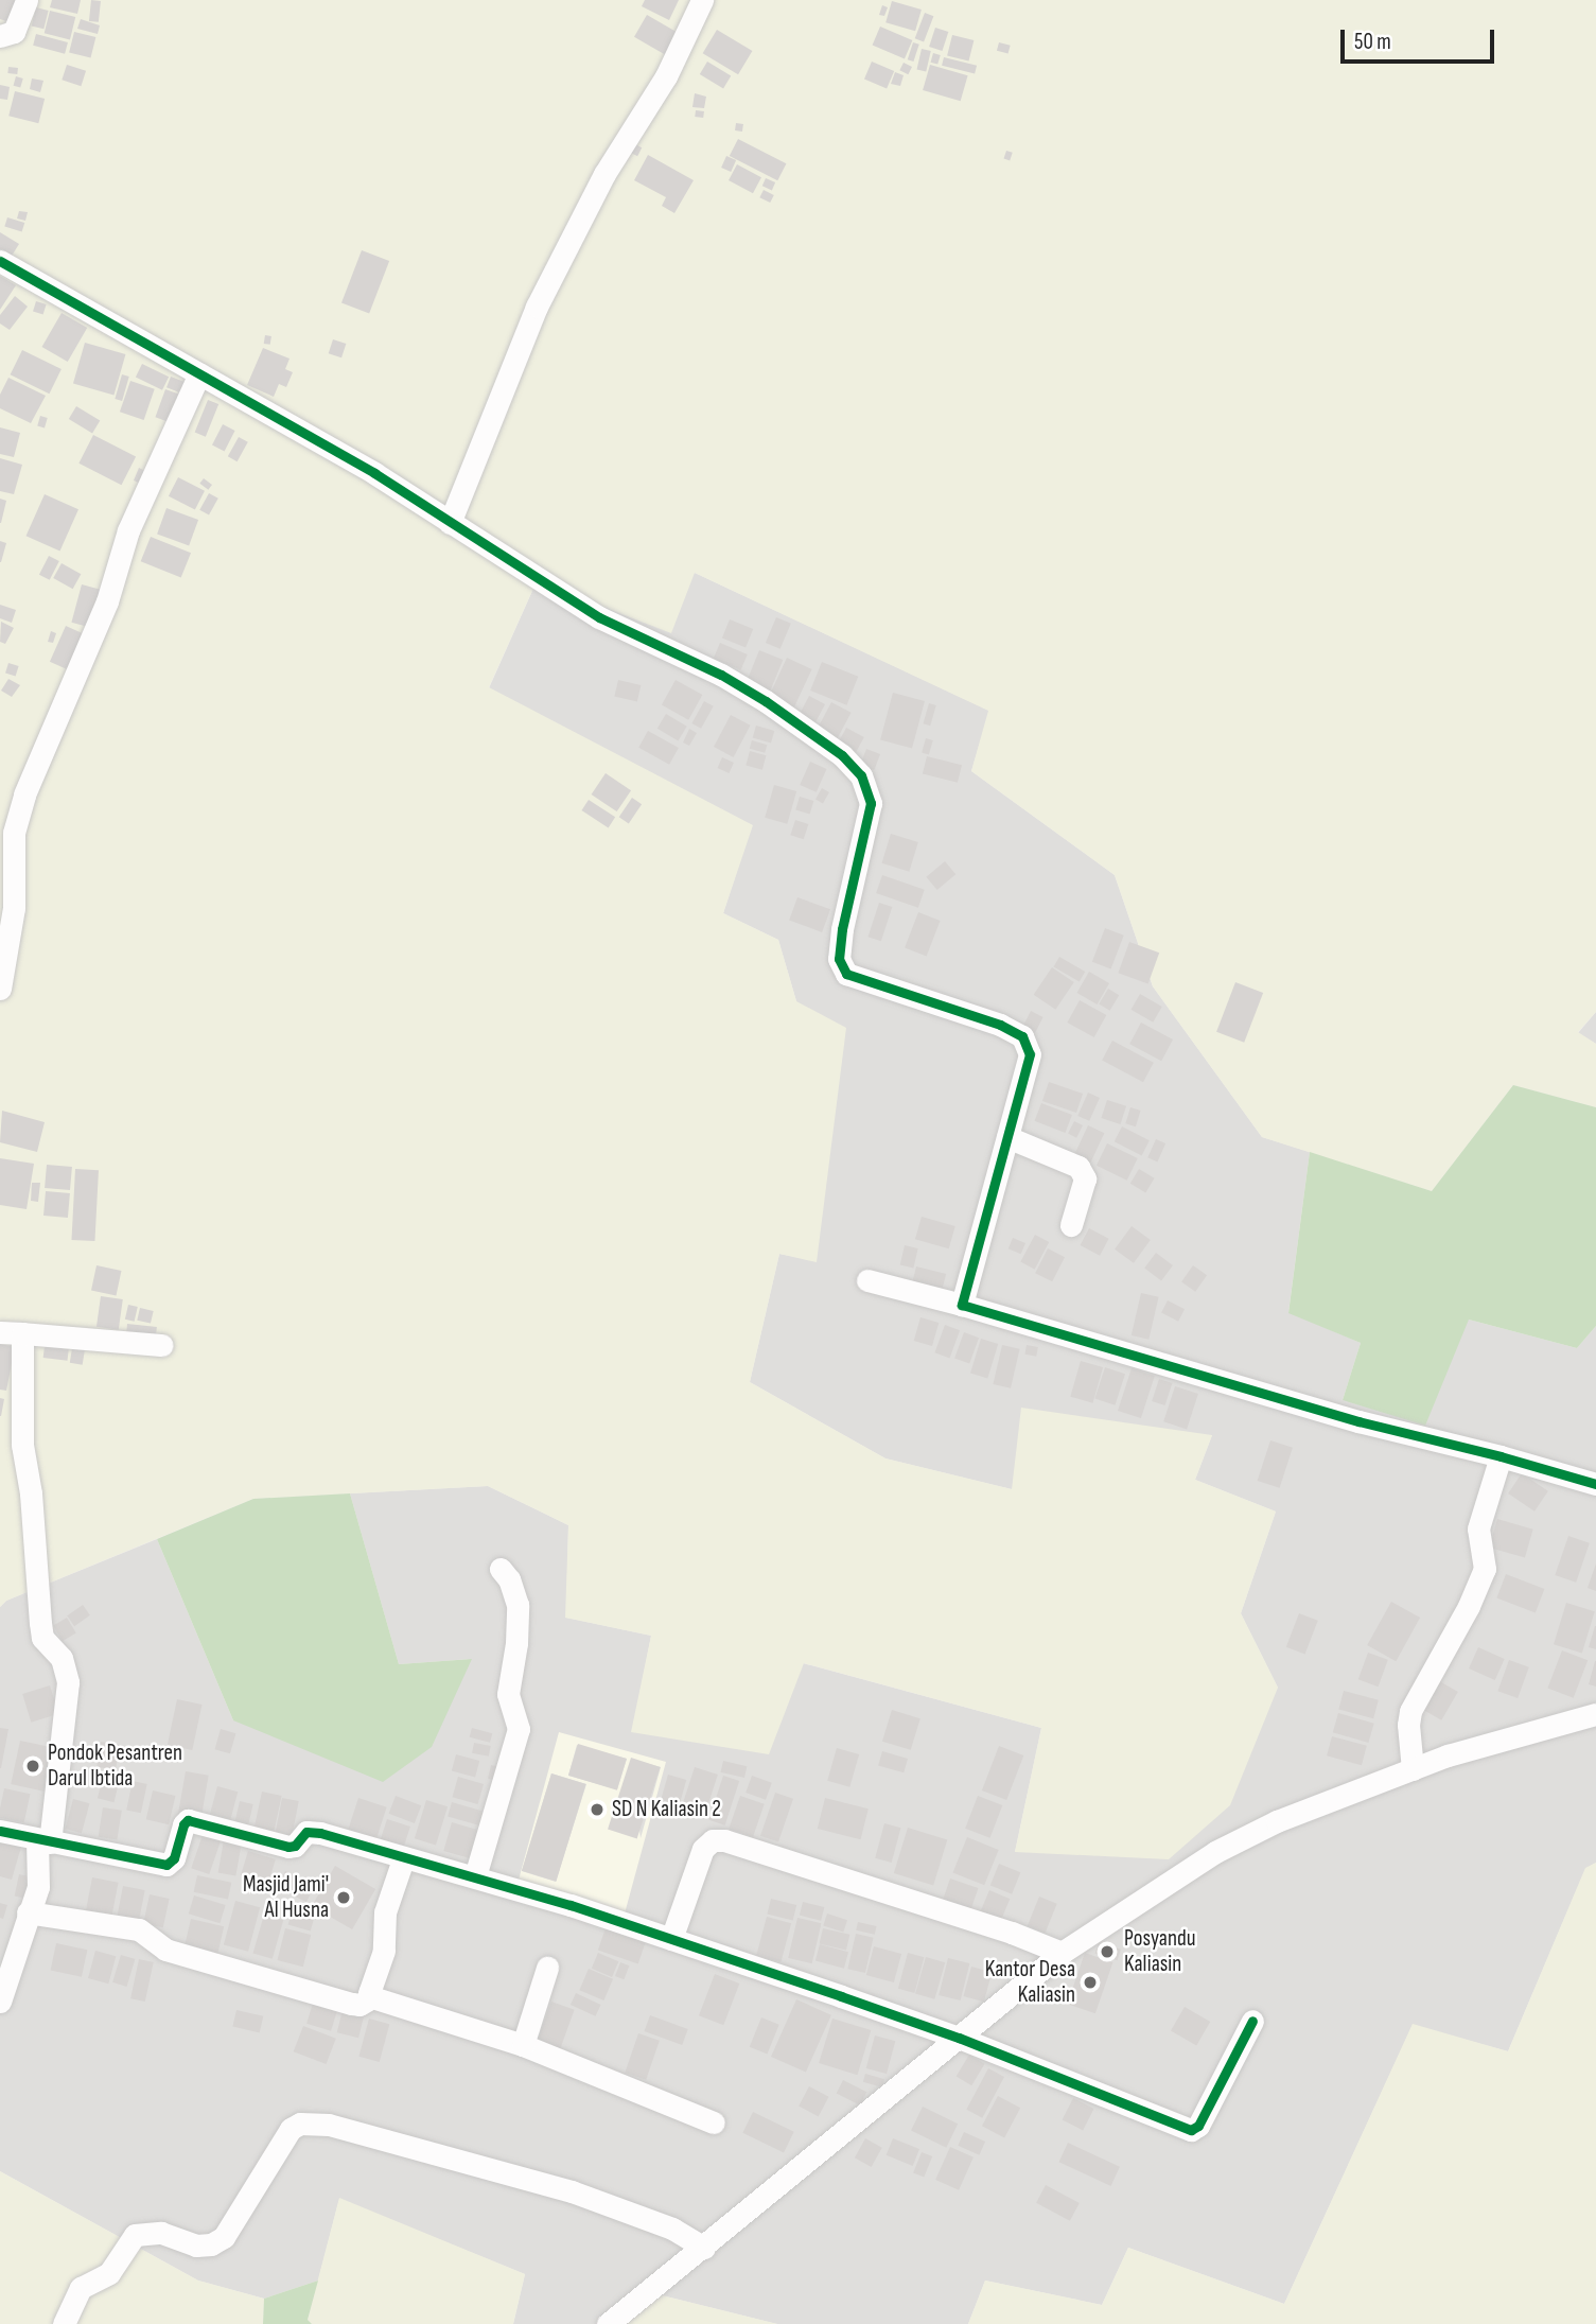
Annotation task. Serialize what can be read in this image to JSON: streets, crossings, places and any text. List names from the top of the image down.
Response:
{
  "places": [
    "Pondok Pesantren Darul Ibtida",
    "SD N Kaliasin 2",
    "Masjid Jami' Al Husna",
    "Posyandu Kaliasin",
    "Kantor Desa Kaliasin"
  ],
  "scale_bar": "50 m"
}
